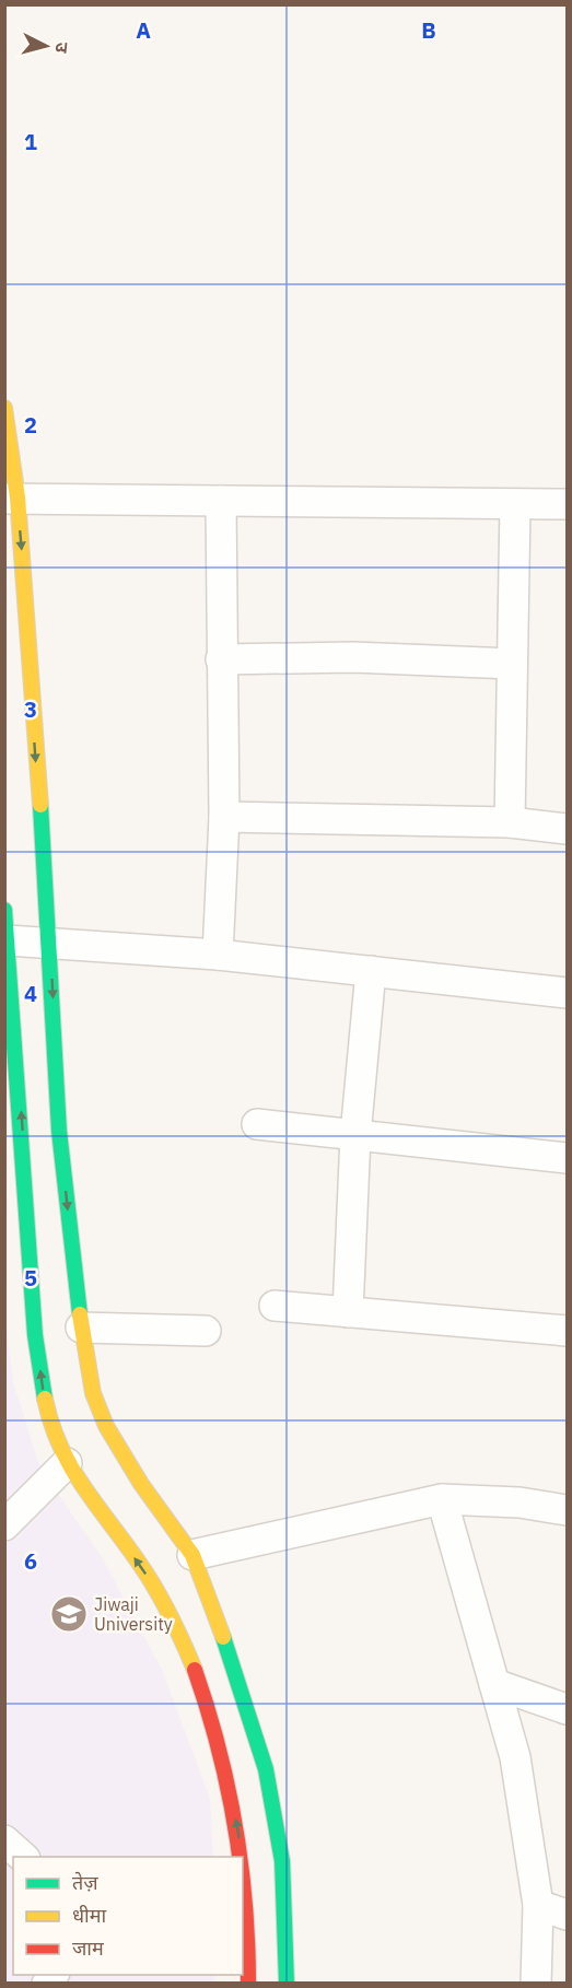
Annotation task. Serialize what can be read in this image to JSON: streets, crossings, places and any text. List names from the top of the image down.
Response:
{
  "places": {
    "school or university": ["Jiwaji University"]
  },
  "legend": ["तेज़", "धीमा", "जाम"],
  "north": "right",
  "grid": {
    "columns": ["A", "B"],
    "rows": [
      "1",
      "2",
      "3",
      "4",
      "5",
      "6"
    ]
  }
}
